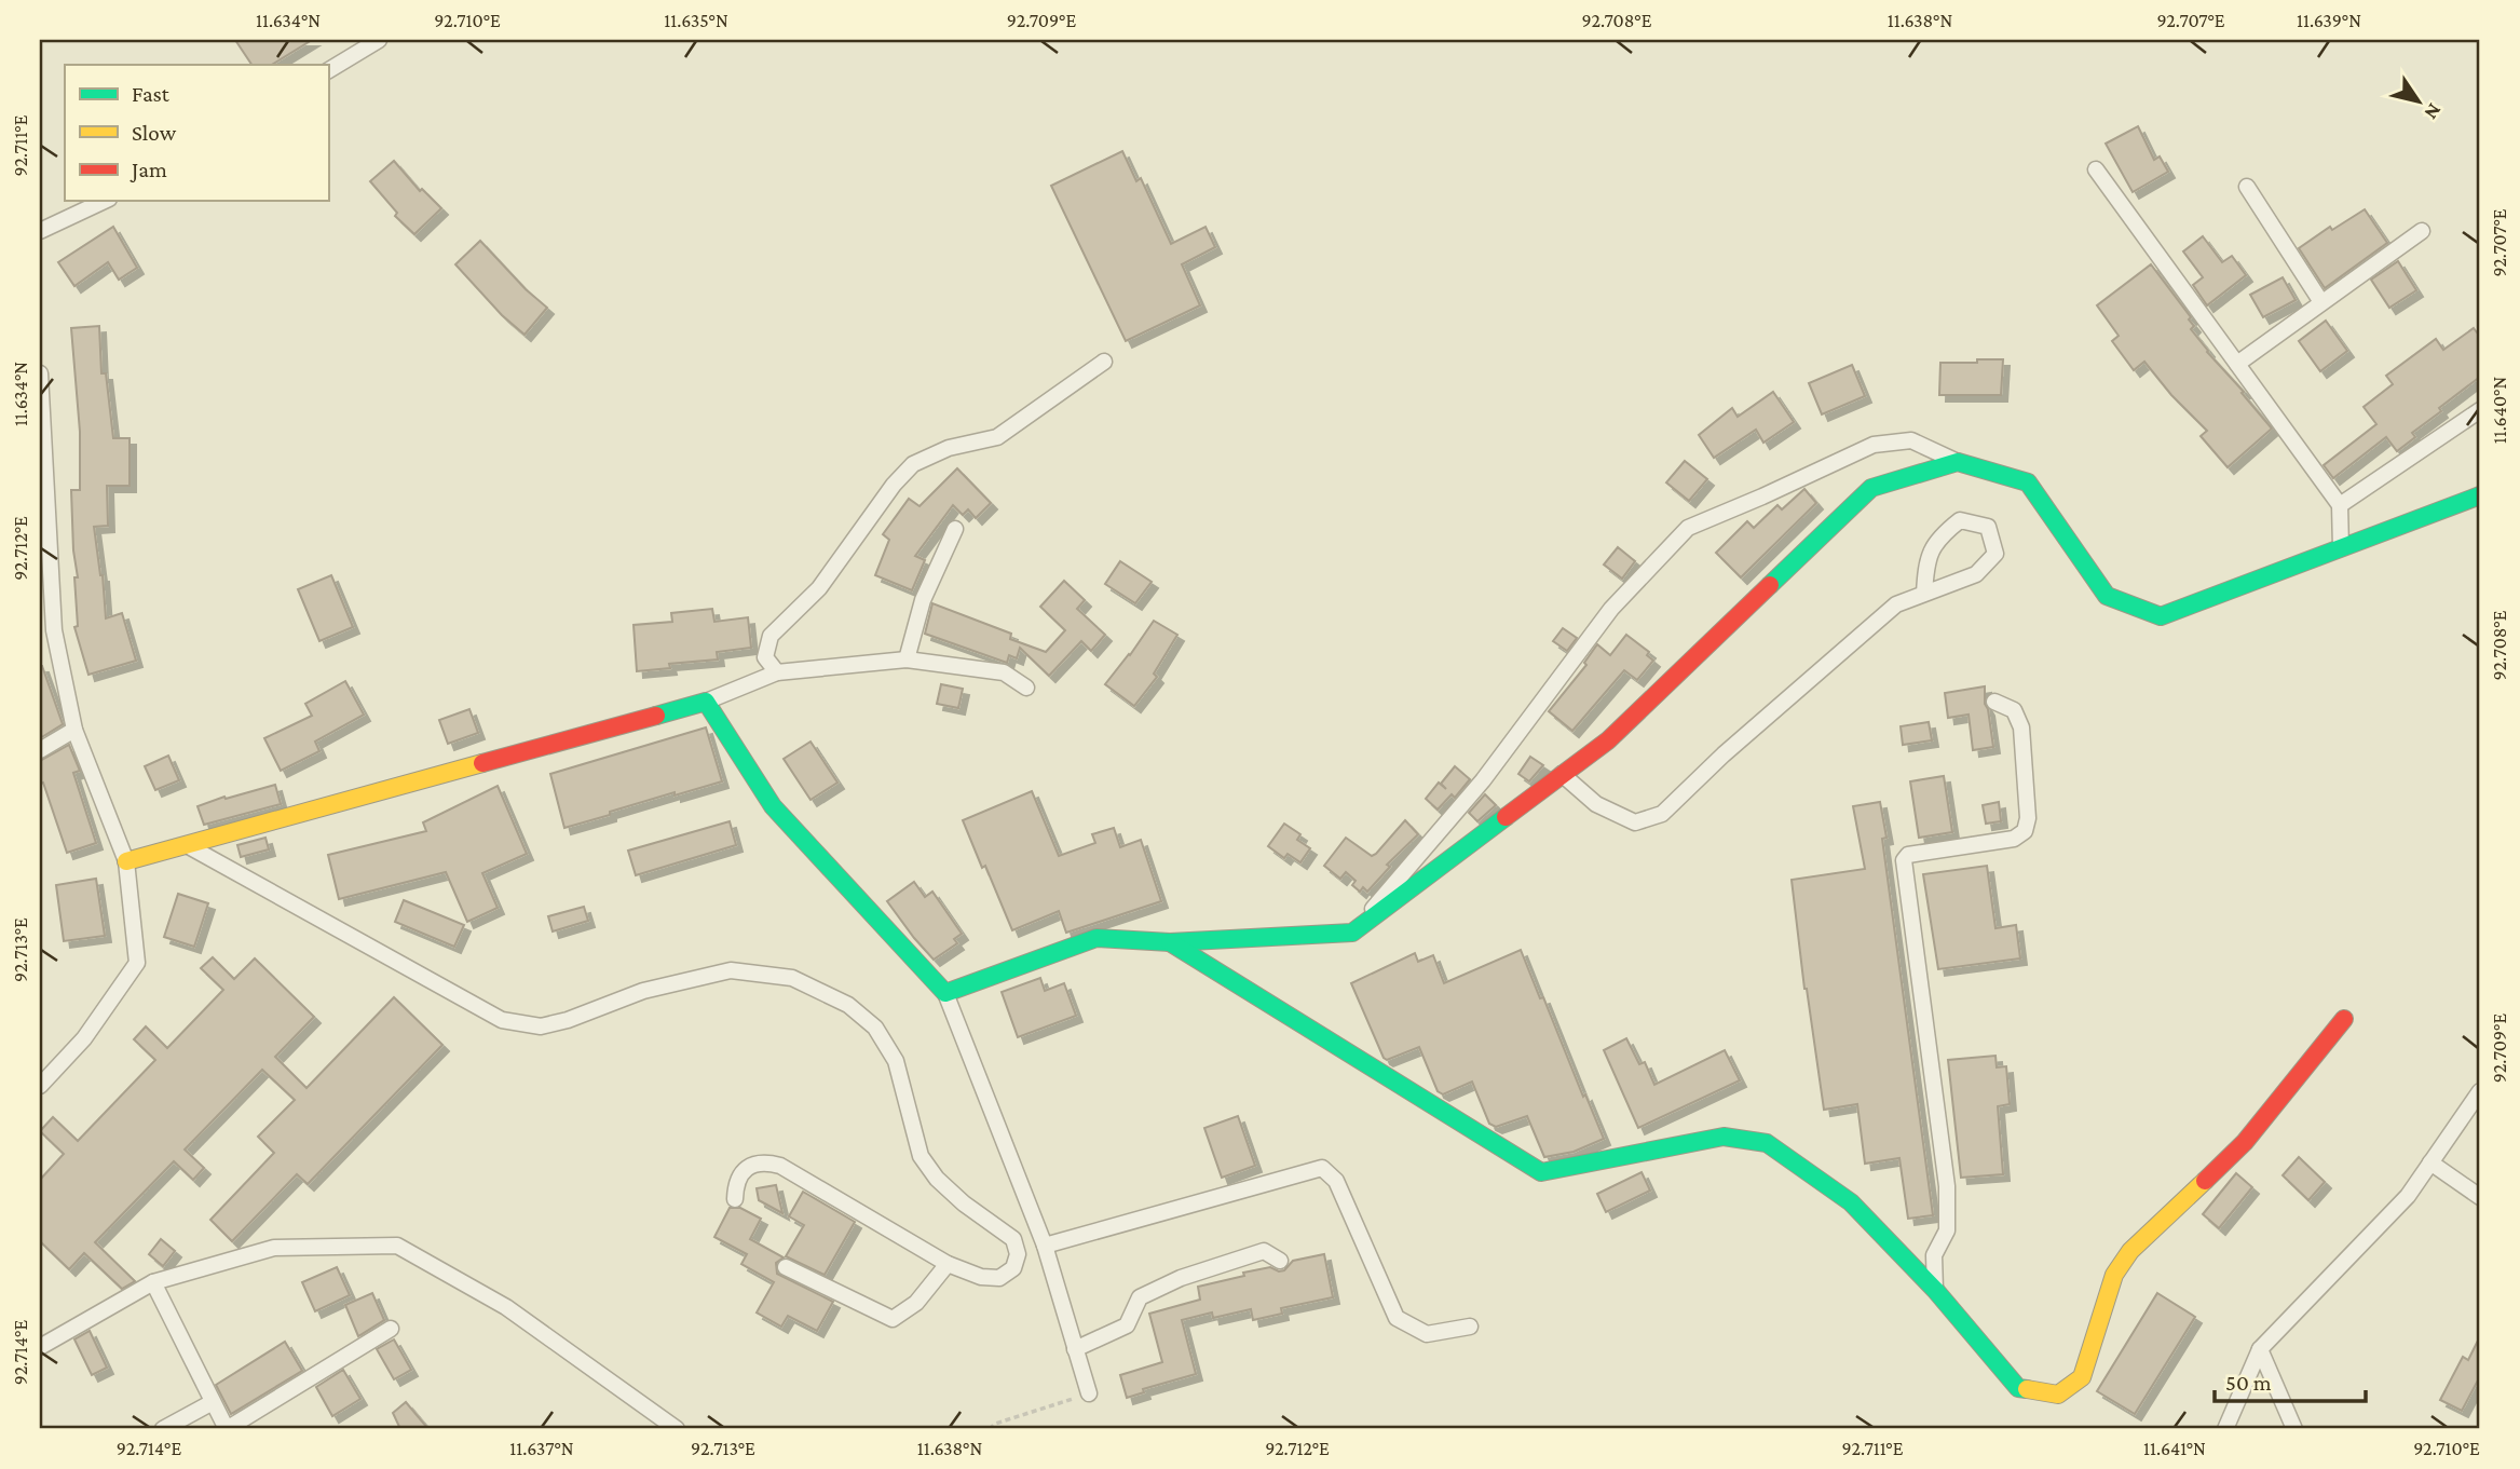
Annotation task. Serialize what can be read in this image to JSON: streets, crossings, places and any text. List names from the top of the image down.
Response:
{
  "legend": ["Fast", "Slow", "Jam"],
  "scale_bar": "50 m",
  "north": "bottom right",
  "coordinates": [
    "11.634°N",
    "92.710°E",
    "11.635°N",
    "92.709°E",
    "92.708°E",
    "11.638°N",
    "92.707°E",
    "11.639°N",
    "92.711°E",
    "11.640°N",
    "92.712°E",
    "92.713°E",
    "92.714°E",
    "11.637°N",
    "11.641°N"
  ]
}
